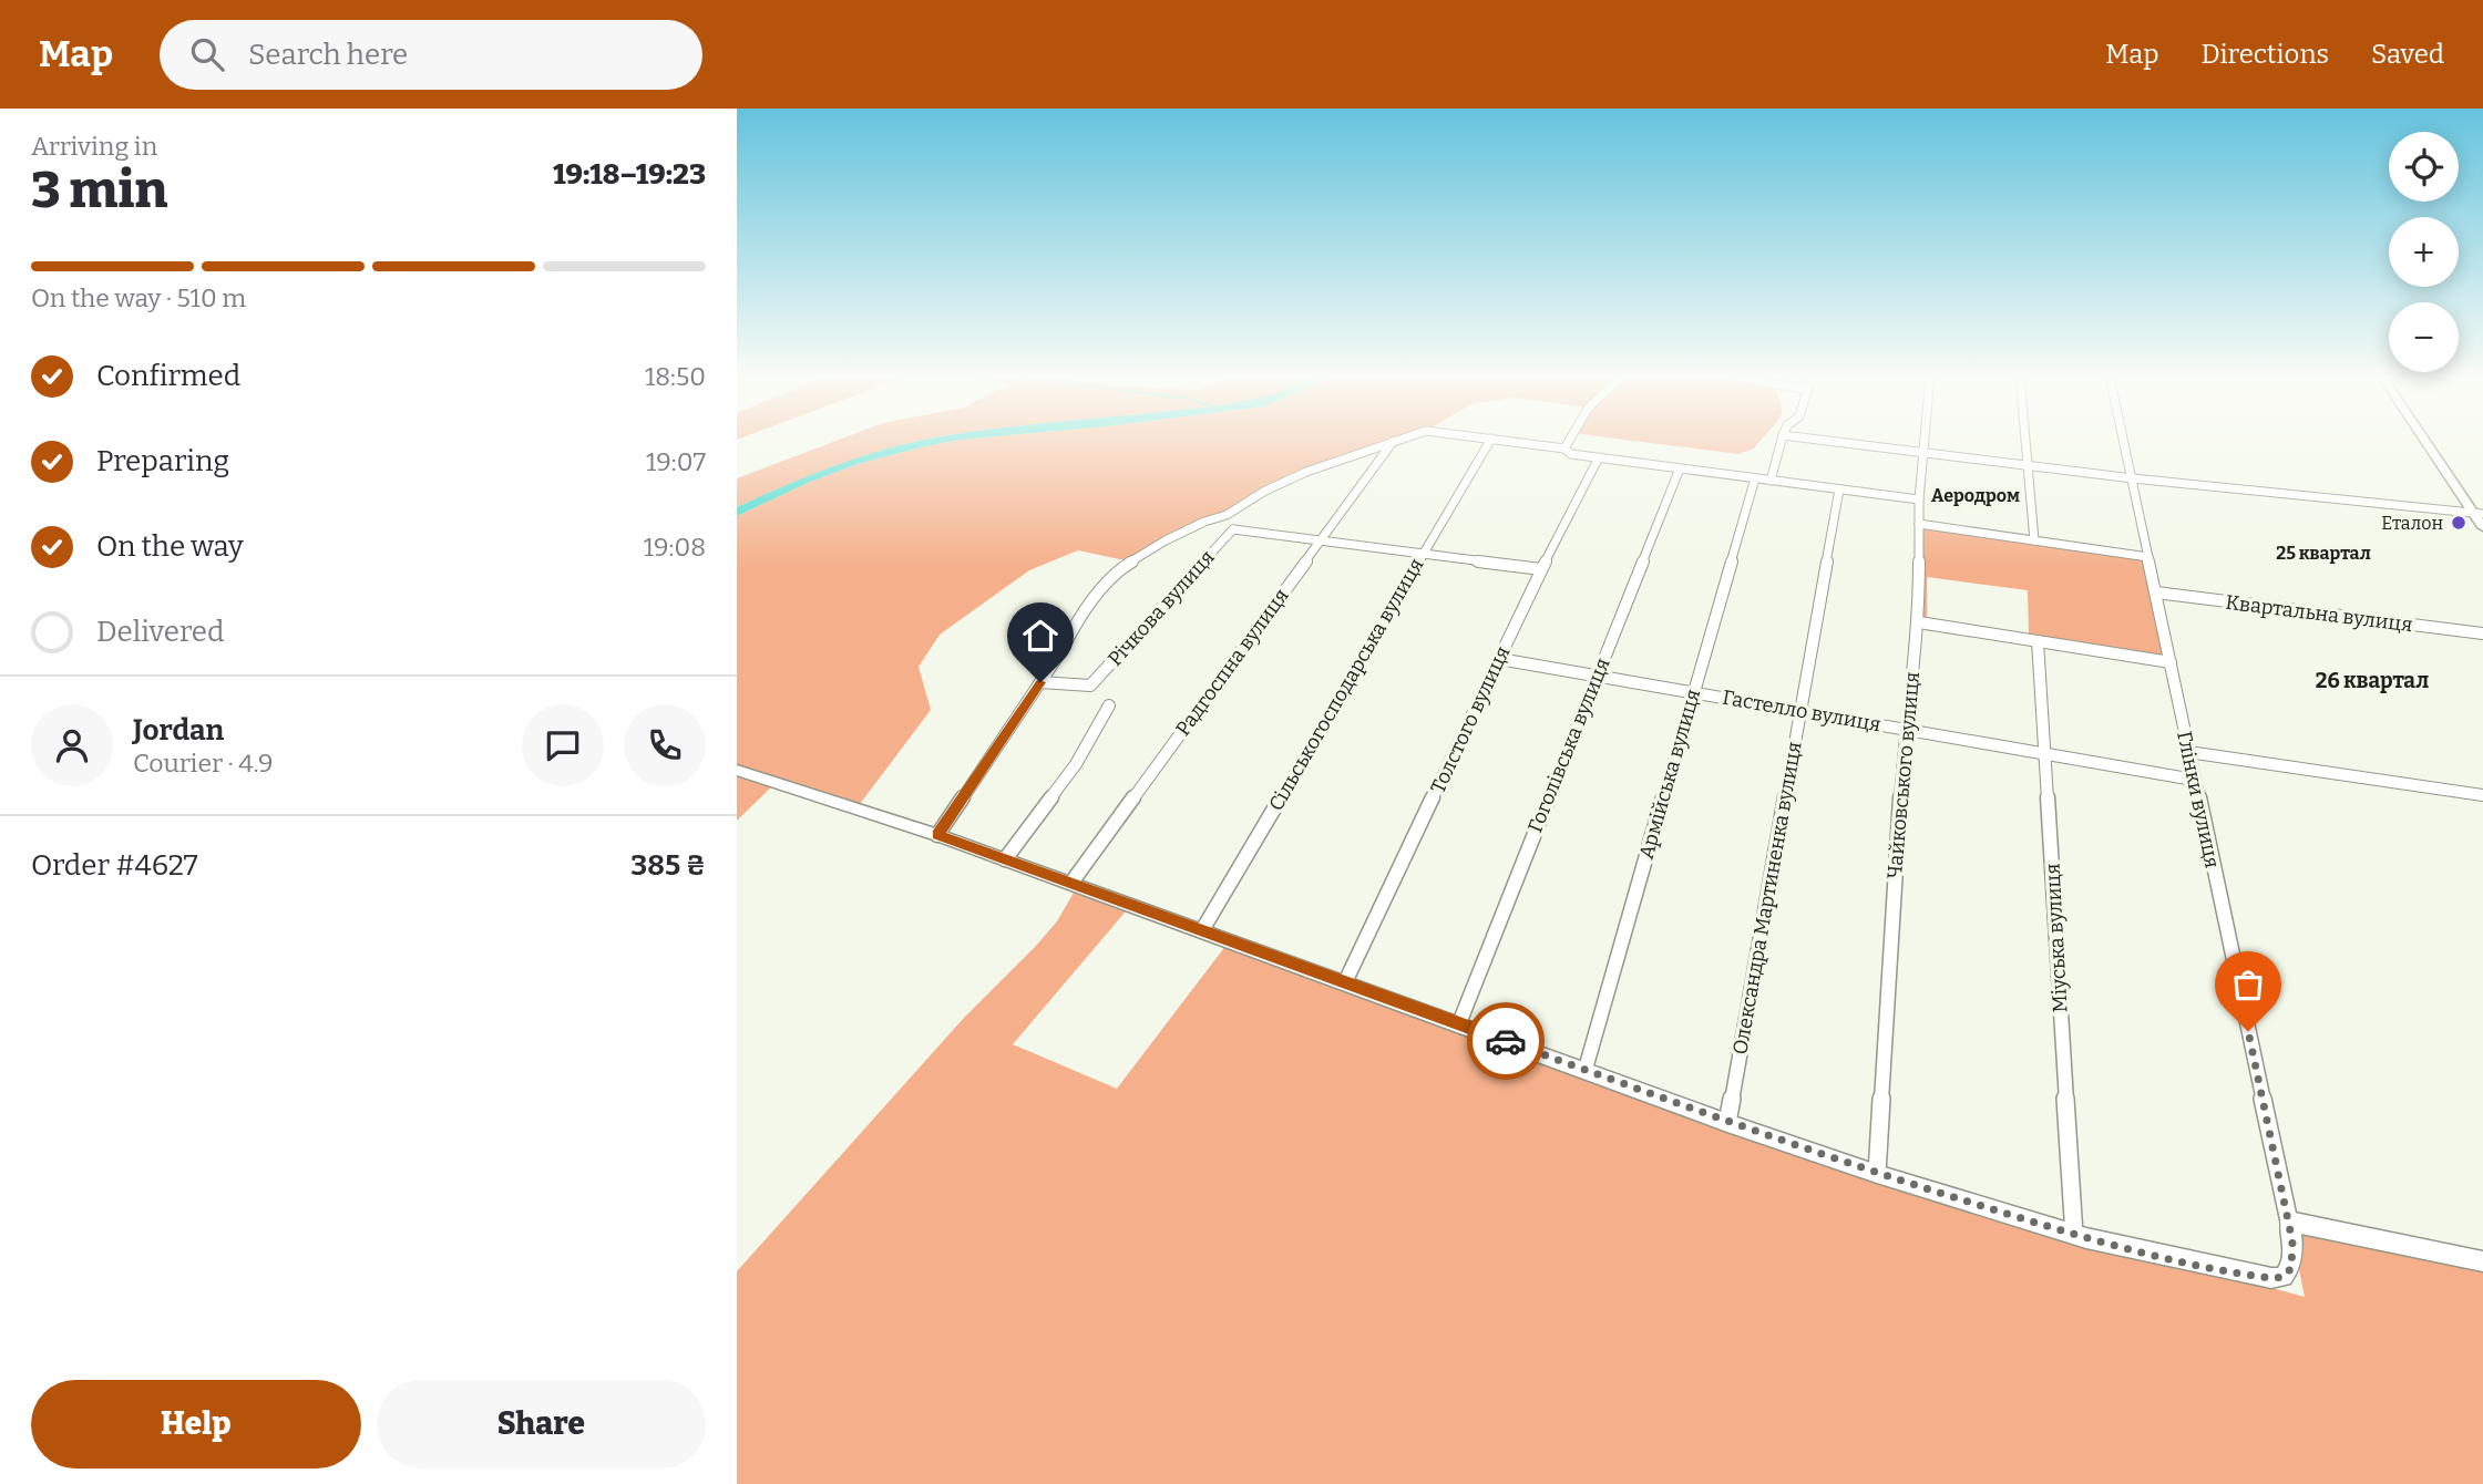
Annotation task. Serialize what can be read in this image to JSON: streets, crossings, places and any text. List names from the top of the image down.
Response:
{
  "streets": {
    "street": [
      "Річкова вулиця",
      "Квартальна вулиця",
      "Радгоспна вулиця",
      "Сільськогосподарська вулиця",
      "Гастелло вулиця",
      "Толстого вулиця",
      "Гоголівська вулиця",
      "Армійська вулиця",
      "Чайковського вулиця",
      "Глінки вулиця",
      "Олександра Мартиненка вулиця",
      "Міуська вулиця"
    ]
  },
  "crossings": [
    ["Квартальна вулиця", "Глінки вулиця"],
    ["Гастелло вулиця", "Толстого вулиця"],
    ["Гастелло вулиця", "Гоголівська вулиця"],
    ["Гастелло вулиця", "Армійська вулиця"],
    ["Гастелло вулиця", "Чайковського вулиця"],
    ["Гастелло вулиця", "Глінки вулиця"],
    ["Гастелло вулиця", "Олександра Мартиненка вулиця"],
    ["Гастелло вулиця", "Міуська вулиця"]
  ],
  "districts": ["Аеродром", "25 квартал", "26 квартал"],
  "places": ["Еталон"],
  "page": {
    "header": "Map",
    "search": "Search here",
    "nav": ["Map", "Directions", "Saved"],
    "heading": ["3 min", "Arriving in", "19:18–19:23"],
    "panel": [
      "Jordan",
      "Courier · 4.9",
      "Order #4627",
      "385 ₴"
    ],
    "map_buttons": ["+", "−"],
    "bar": "On the way · 510 m",
    "list": [
      ["Confirmed", "18:50"],
      ["Preparing", "19:07"],
      ["On the way", "19:08"],
      "Delivered"
    ],
    "buttons": ["Help", "Share"]
  }
}
